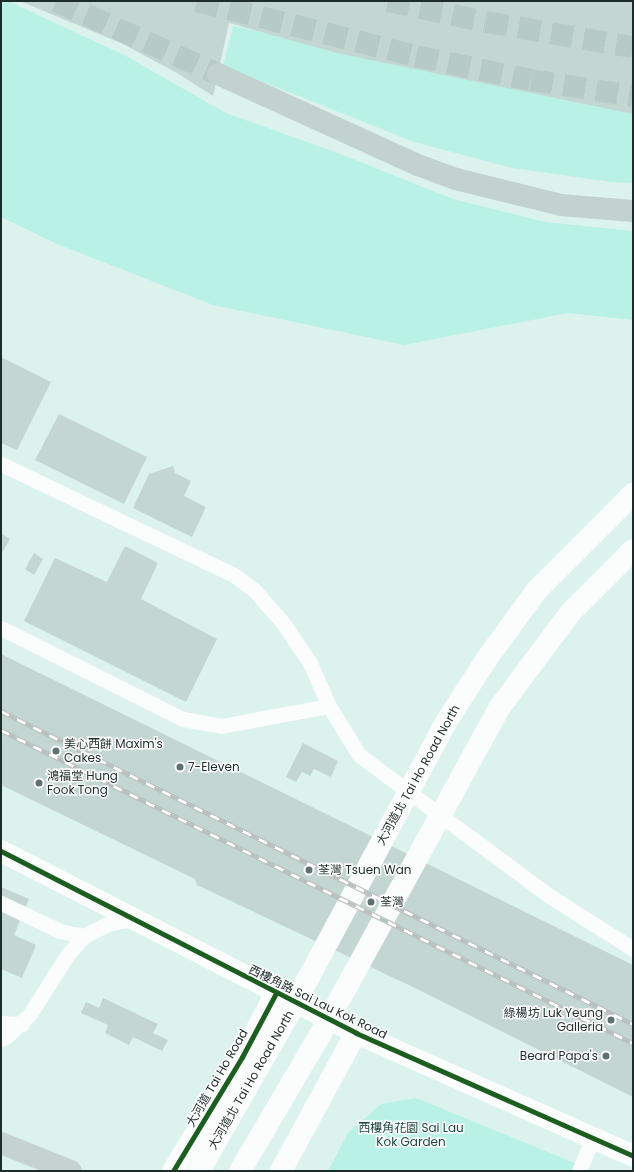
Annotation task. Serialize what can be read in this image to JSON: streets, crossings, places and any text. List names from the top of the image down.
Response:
{
  "streets": {
    "main road": ["大河道北 Tai Ho Road North", "西樓角路 Sai Lau Kok Road", "大河道 Tai Ho Road"]
  },
  "crossings": [
    ["西樓角路 Sai Lau Kok Road", "大河道 Tai Ho Road"]
  ],
  "parks": ["西樓角花園 Sai Lau Kok Garden"],
  "places": [
    "美心西餅 Maxim's Cakes",
    "7-Eleven",
    "鴻福堂 Hung Fook Tong",
    "荃灣 Tsuen Wan",
    "荃灣",
    "綠楊坊 Luk Yeung Galleria",
    "Beard Papa's"
  ]
}
